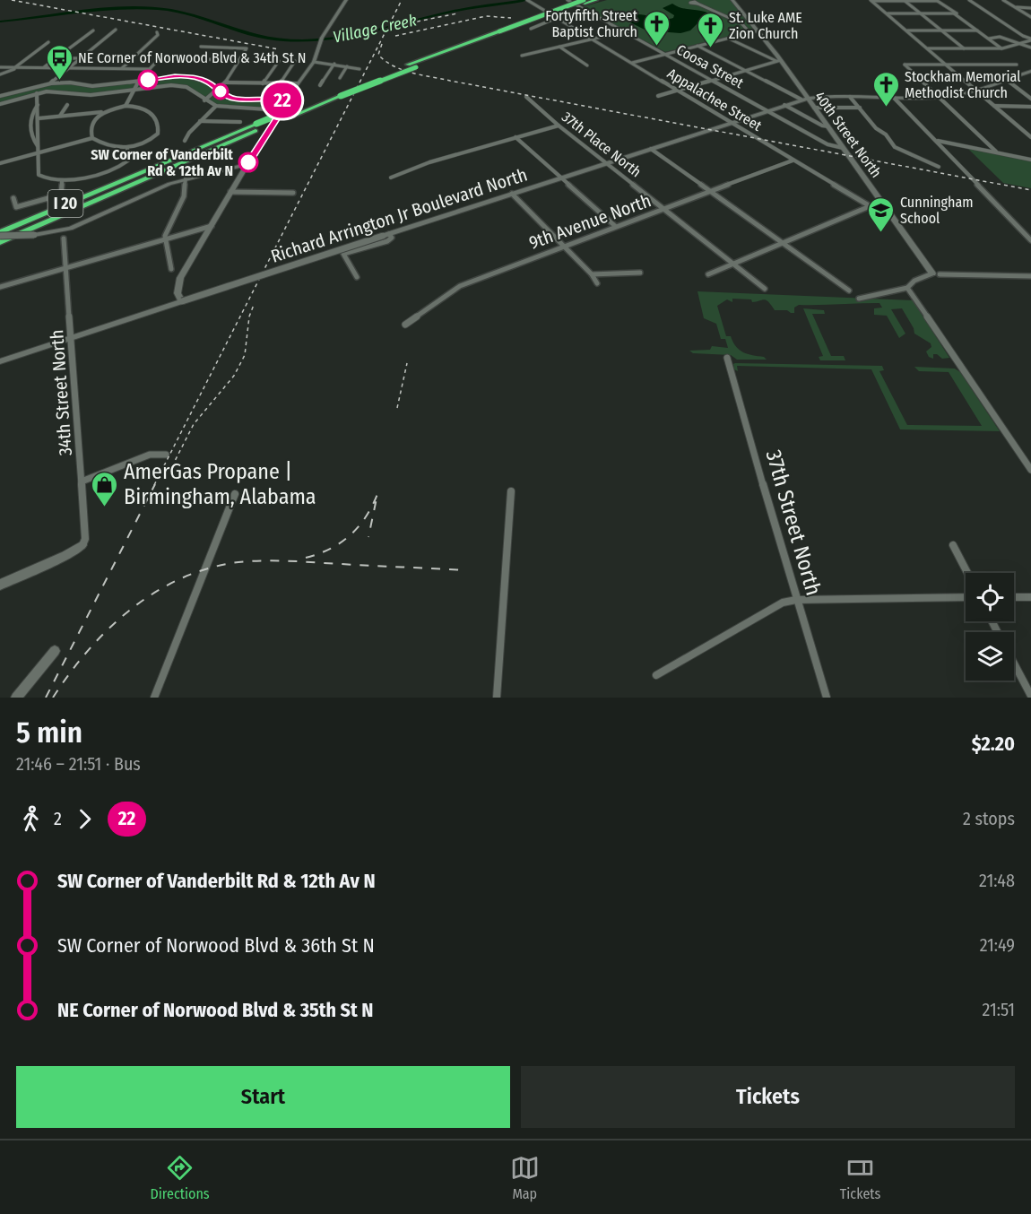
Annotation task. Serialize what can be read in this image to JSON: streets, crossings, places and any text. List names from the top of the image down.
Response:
{
  "streets": {
    "highway": ["I 20"],
    "street": [
      "Coosa Street",
      "Appalachee Street",
      "40th Street North",
      "37th Place North",
      "Richard Arrington Jr Boulevard North",
      "9th Avenue North",
      "34th Street North",
      "37th Street North"
    ]
  },
  "crossings": [
    ["Coosa Street", "40th Street North"],
    ["Coosa Street", "Richard Arrington Jr Boulevard North"],
    ["Appalachee Street", "40th Street North"],
    ["Appalachee Street", "Richard Arrington Jr Boulevard North"],
    ["Appalachee Street", "9th Avenue North"],
    ["40th Street North", "Richard Arrington Jr Boulevard North"],
    ["37th Place North", "Richard Arrington Jr Boulevard North"],
    ["37th Place North", "9th Avenue North"],
    ["Richard Arrington Jr Boulevard North", "34th Street North"]
  ],
  "water": ["Village Creek"],
  "places": {
    "church": ["Fortyfifth Street Baptist Church", "St. Luke AME Zion Church", "Stockham Memorial Methodist Church"],
    "bus stop": ["NE Corner of Norwood Blvd & 34th St N"],
    "other": ["SW Corner of Vanderbilt Rd & 12th Av N"],
    "school or university": ["Cunningham School"],
    "shop": ["AmerGas Propane | Birmingham, Alabama"]
  },
  "lines": ["bus line 22"],
  "page": {
    "on_map": "22",
    "heading": ["5 min", "21:46 – 21:51 · Bus", "$2.20"],
    "legs": ["2", "22", "2 stops"],
    "list": [
      {
        "name": "SW Corner of Vanderbilt Rd & 12th Av N",
        "value": "21:48"
      },
      {
        "name": "SW Corner of Norwood Blvd & 36th St N",
        "value": "21:49"
      },
      {
        "name": "NE Corner of Norwood Blvd & 35th St N",
        "value": "21:51"
      }
    ],
    "buttons": ["Start", "Tickets"],
    "tabs": ["Directions", "Map", "Tickets"]
  }
}
